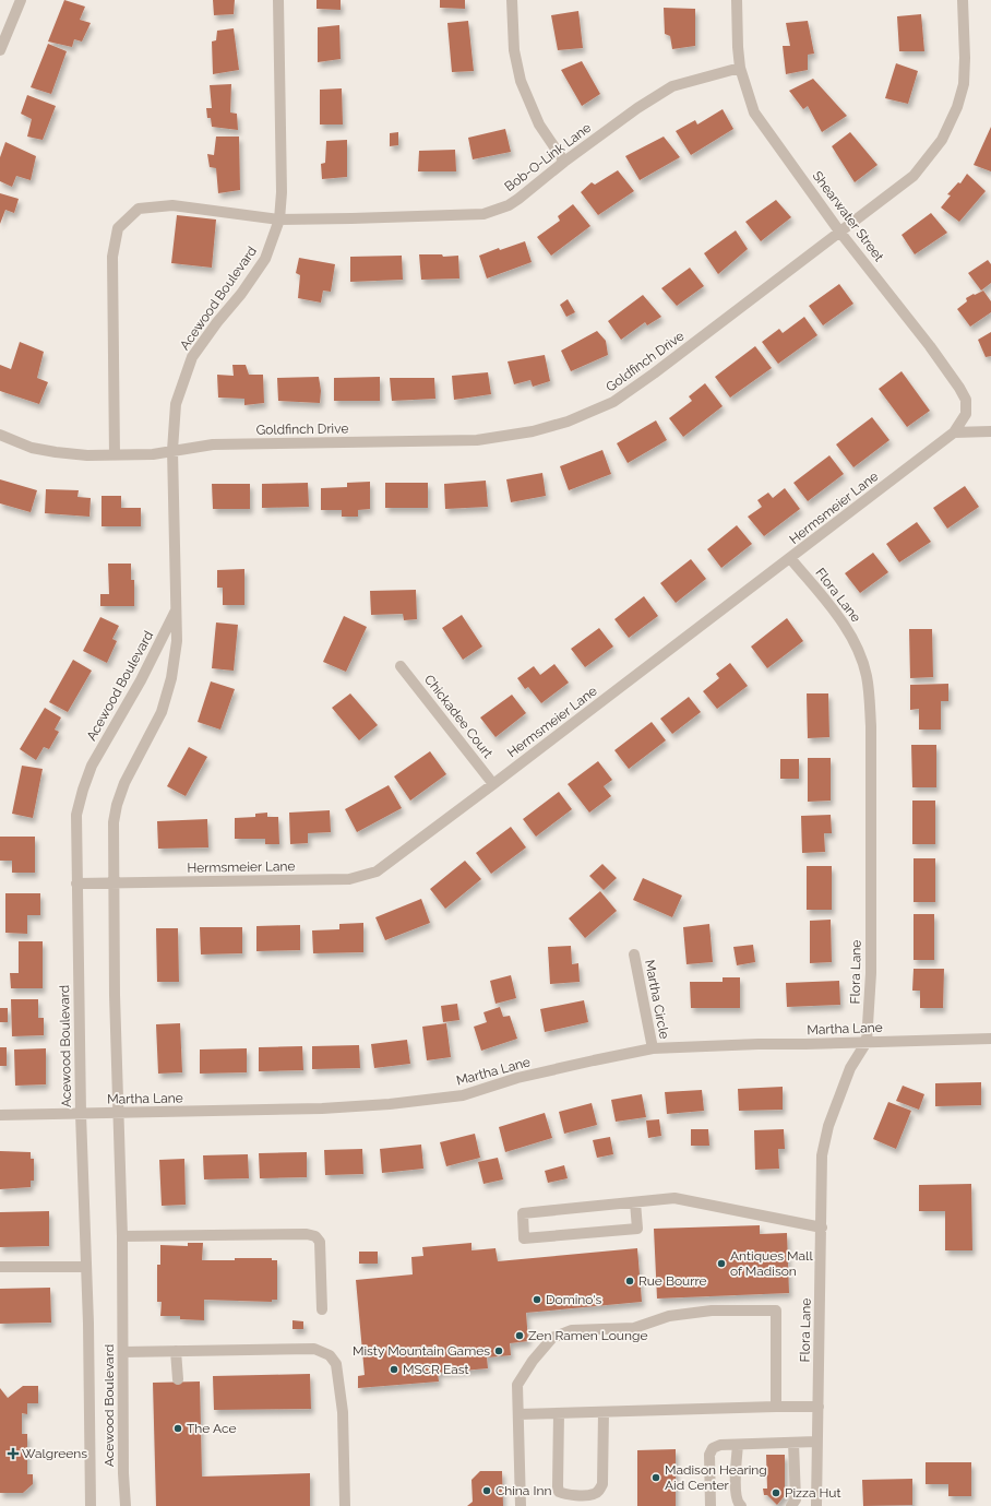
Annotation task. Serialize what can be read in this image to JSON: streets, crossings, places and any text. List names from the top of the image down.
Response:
{
  "streets": {
    "street": [
      "Bob-O-Link Lane",
      "Shearwater Street",
      "Acewood Boulevard",
      "Goldfinch Drive",
      "Hermsmeier Lane",
      "Flora Lane",
      "Chickadee Court",
      "Martha Circle",
      "Martha Lane"
    ]
  },
  "crossings": [
    ["Bob-O-Link Lane", "Shearwater Street"],
    ["Bob-O-Link Lane", "Acewood Boulevard"],
    ["Bob-O-Link Lane", "Goldfinch Drive"],
    ["Shearwater Street", "Goldfinch Drive"],
    ["Shearwater Street", "Hermsmeier Lane"],
    ["Acewood Boulevard", "Goldfinch Drive"],
    ["Acewood Boulevard", "Hermsmeier Lane"],
    ["Acewood Boulevard", "Martha Lane"],
    ["Hermsmeier Lane", "Flora Lane"],
    ["Hermsmeier Lane", "Chickadee Court"],
    ["Flora Lane", "Martha Lane"],
    ["Martha Circle", "Martha Lane"]
  ],
  "places": {
    "other": [
      "Antiques Mall of Madison",
      "Rue Bourre",
      "Domino's",
      "Zen Ramen Lounge",
      "Misty Mountain Games",
      "MSCR East",
      "The Ace",
      "Madison Hearing Aid Center",
      "China Inn",
      "Pizza Hut"
    ],
    "health": ["Walgreens"]
  }
}
